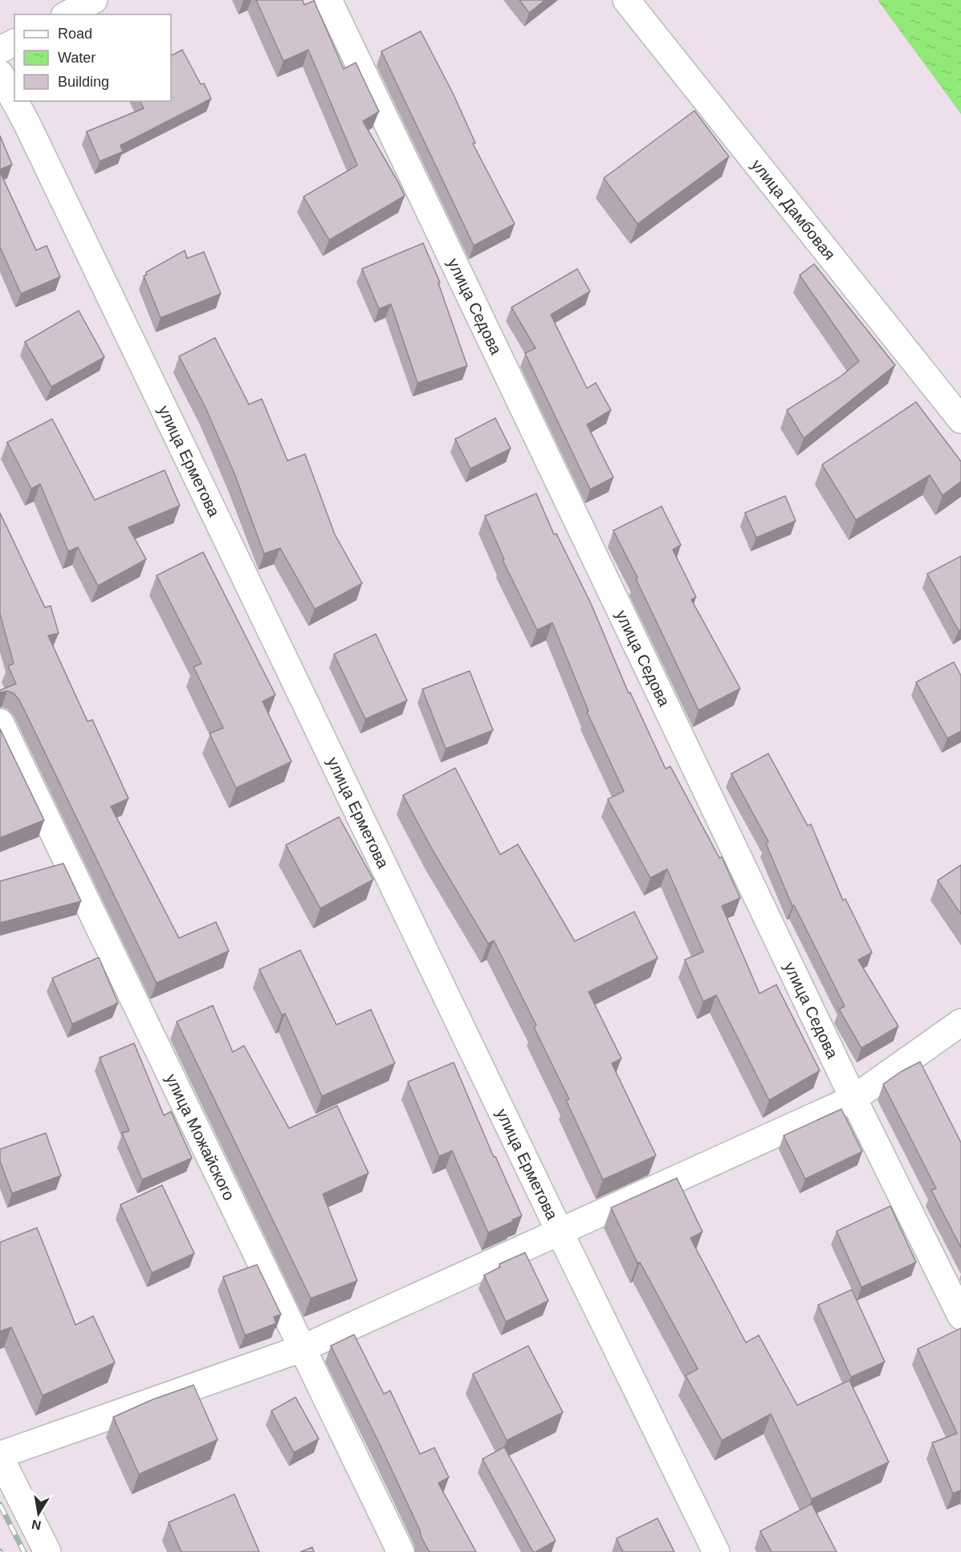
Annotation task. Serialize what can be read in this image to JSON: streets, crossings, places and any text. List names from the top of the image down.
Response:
{
  "streets": {
    "street": [
      "улица Дамбовая",
      "улица Седова",
      "улица Ерметова",
      "улица Можайского"
    ]
  },
  "legend": ["Road", "Water", "Building"],
  "north": "bottom"
}
